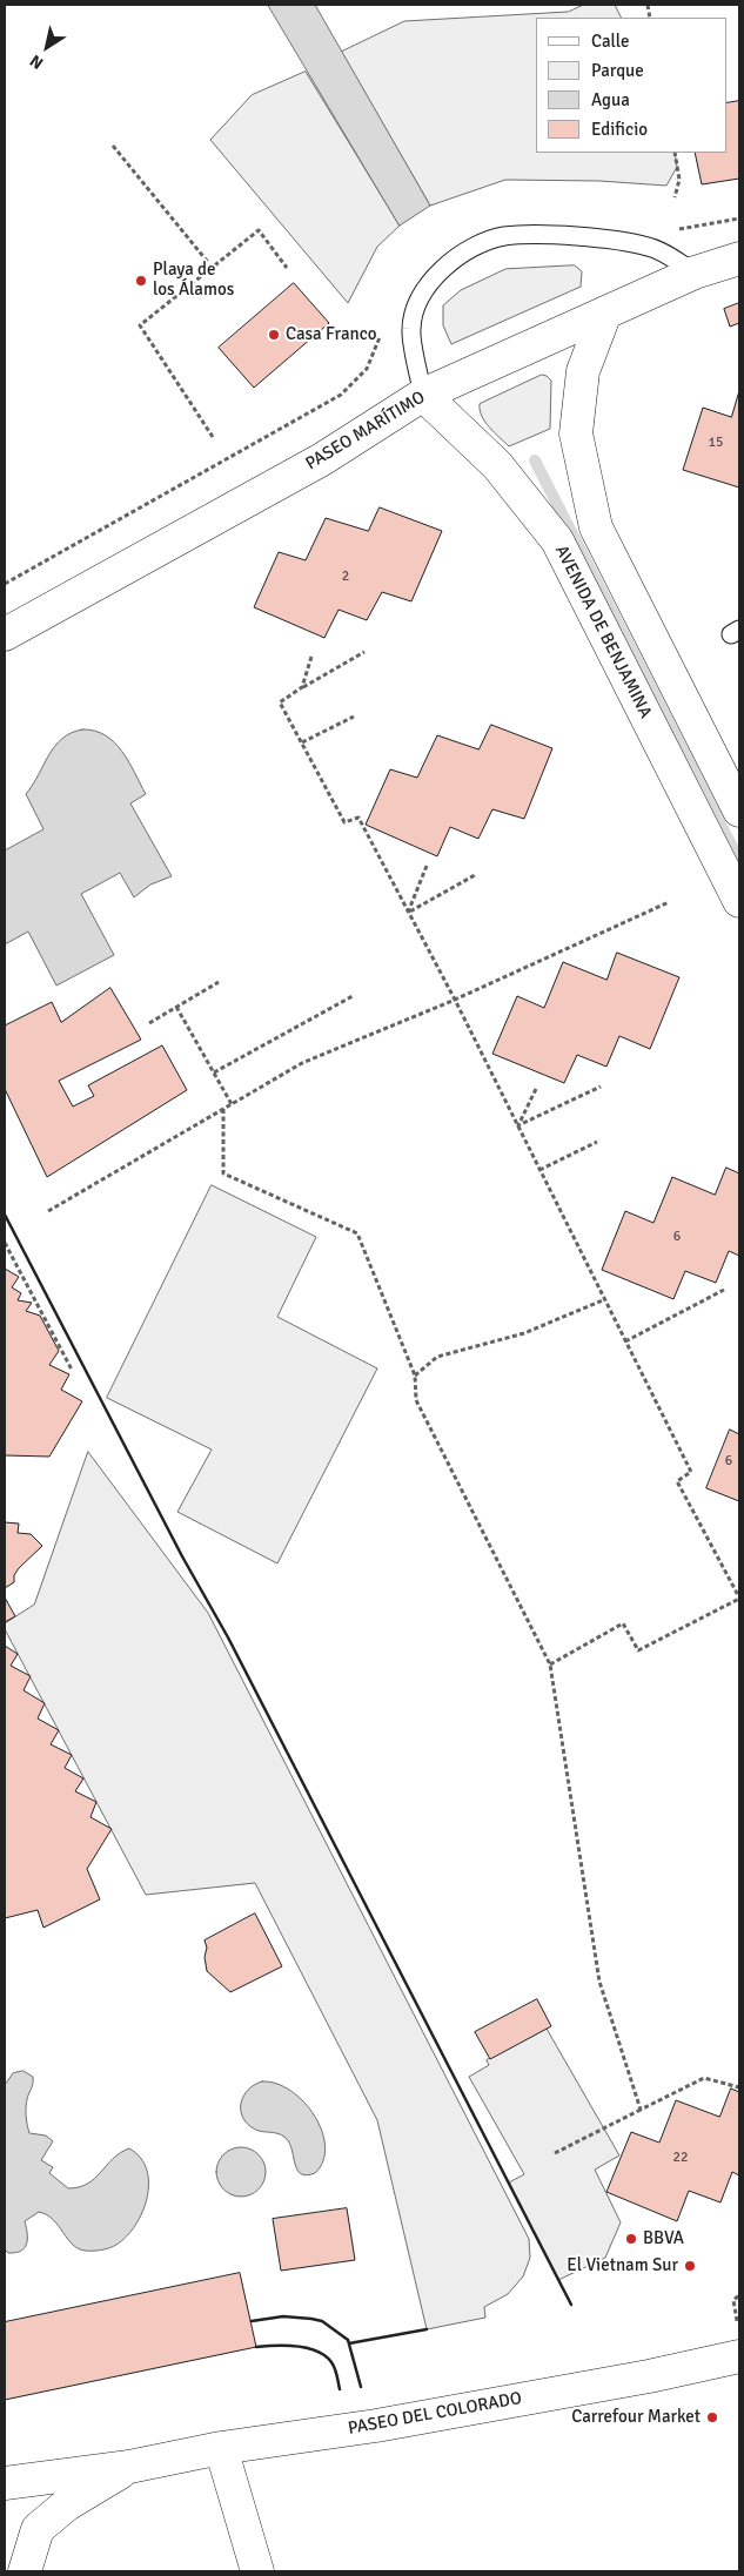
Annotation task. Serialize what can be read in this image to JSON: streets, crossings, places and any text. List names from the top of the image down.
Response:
{
  "streets": {
    "street": ["PASEO MARÍTIMO", "AVENIDA DE BENJAMINA", "PASEO DEL COLORADO"]
  },
  "crossings": [
    ["PASEO MARÍTIMO", "AVENIDA DE BENJAMINA"]
  ],
  "places": [
    "Playa de los Álamos",
    "Casa Franco",
    "BBVA",
    "El Vietnam Sur",
    "Carrefour Market"
  ],
  "house_numbers": [
    "15",
    "2",
    "6",
    "6",
    "22"
  ],
  "legend": [
    "Calle",
    "Parque",
    "Agua",
    "Edificio"
  ],
  "north": "bottom left"
}
